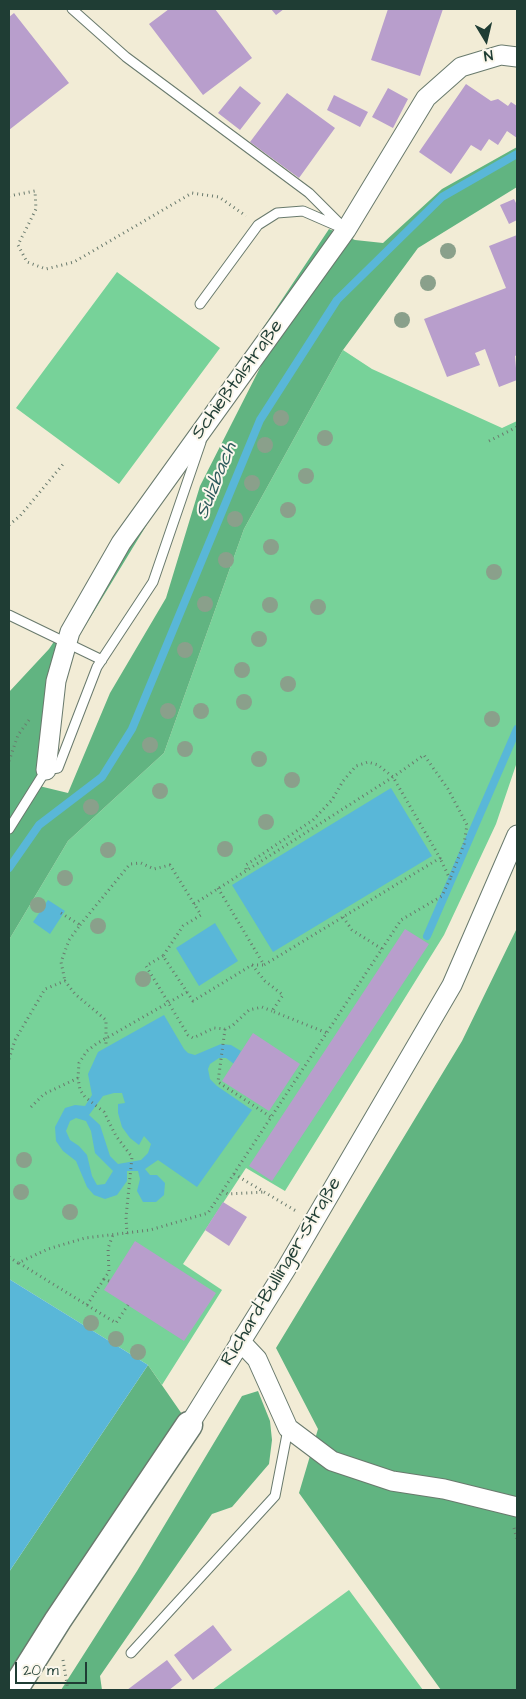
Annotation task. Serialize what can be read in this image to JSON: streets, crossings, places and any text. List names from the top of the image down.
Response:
{
  "streets": {
    "street": ["Schießtalstraße", "Richard-Bullinger-Straße"]
  },
  "water": ["Sulzbach"],
  "scale_bar": "20 m",
  "north": "bottom"
}
